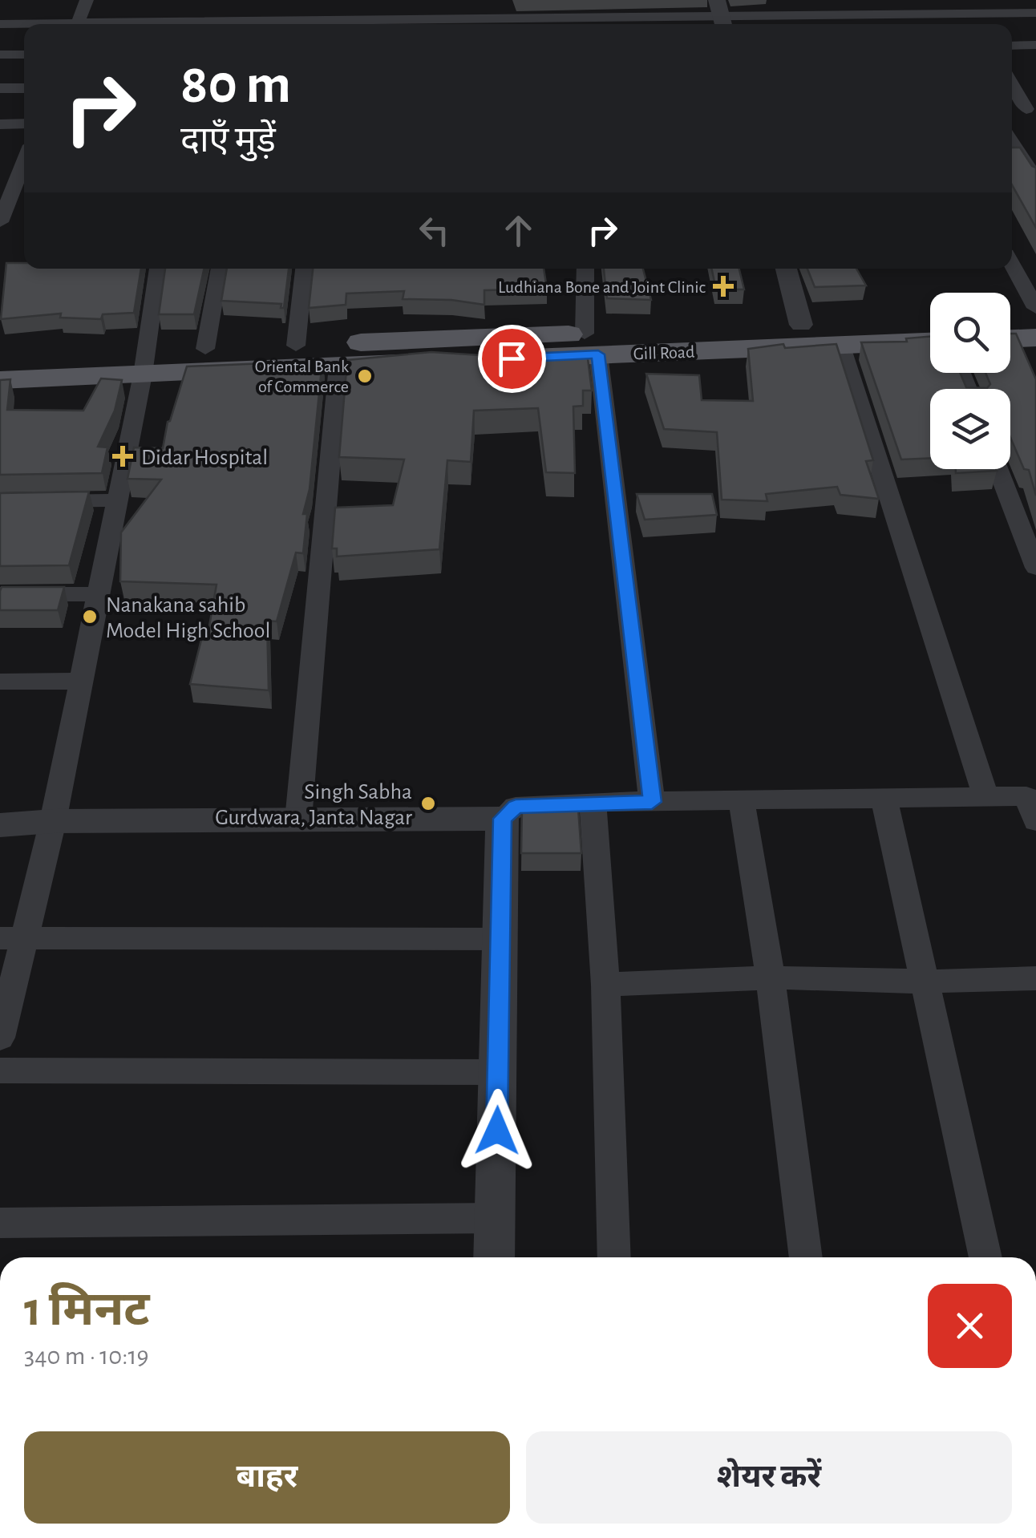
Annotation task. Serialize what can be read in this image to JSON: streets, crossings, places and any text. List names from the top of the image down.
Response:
{
  "streets": {
    "main road": ["Gill Road"]
  },
  "places": {
    "health": ["Ludhiana Bone and Joint Clinic", "Didar Hospital"],
    "other": ["Oriental Bank of Commerce", "Nanakana sahib Model High School", "Singh Sabha Gurdwara, Janta Nagar"]
  },
  "page": {
    "turn": ["80 m", "दाएँ मुड़ें"],
    "heading": ["1 मिनट", "340 m · 10:19"],
    "buttons": ["बाहर", "शेयर करें"]
  }
}
